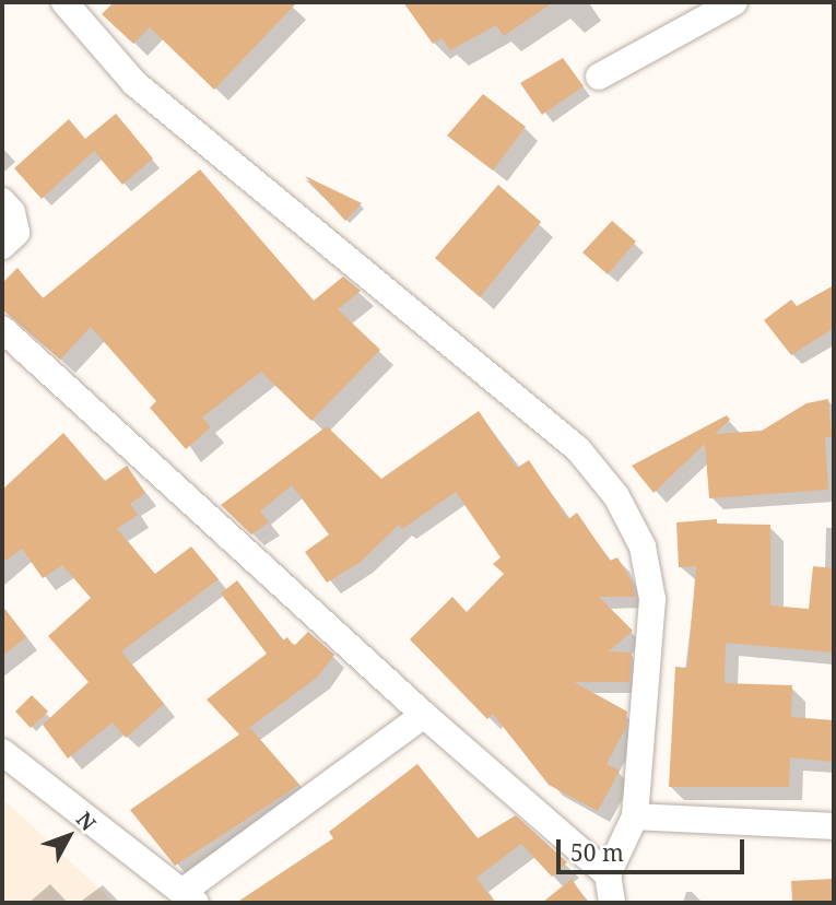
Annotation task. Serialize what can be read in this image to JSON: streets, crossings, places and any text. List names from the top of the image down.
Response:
{
  "scale_bar": "50 m",
  "north": "top right"
}
